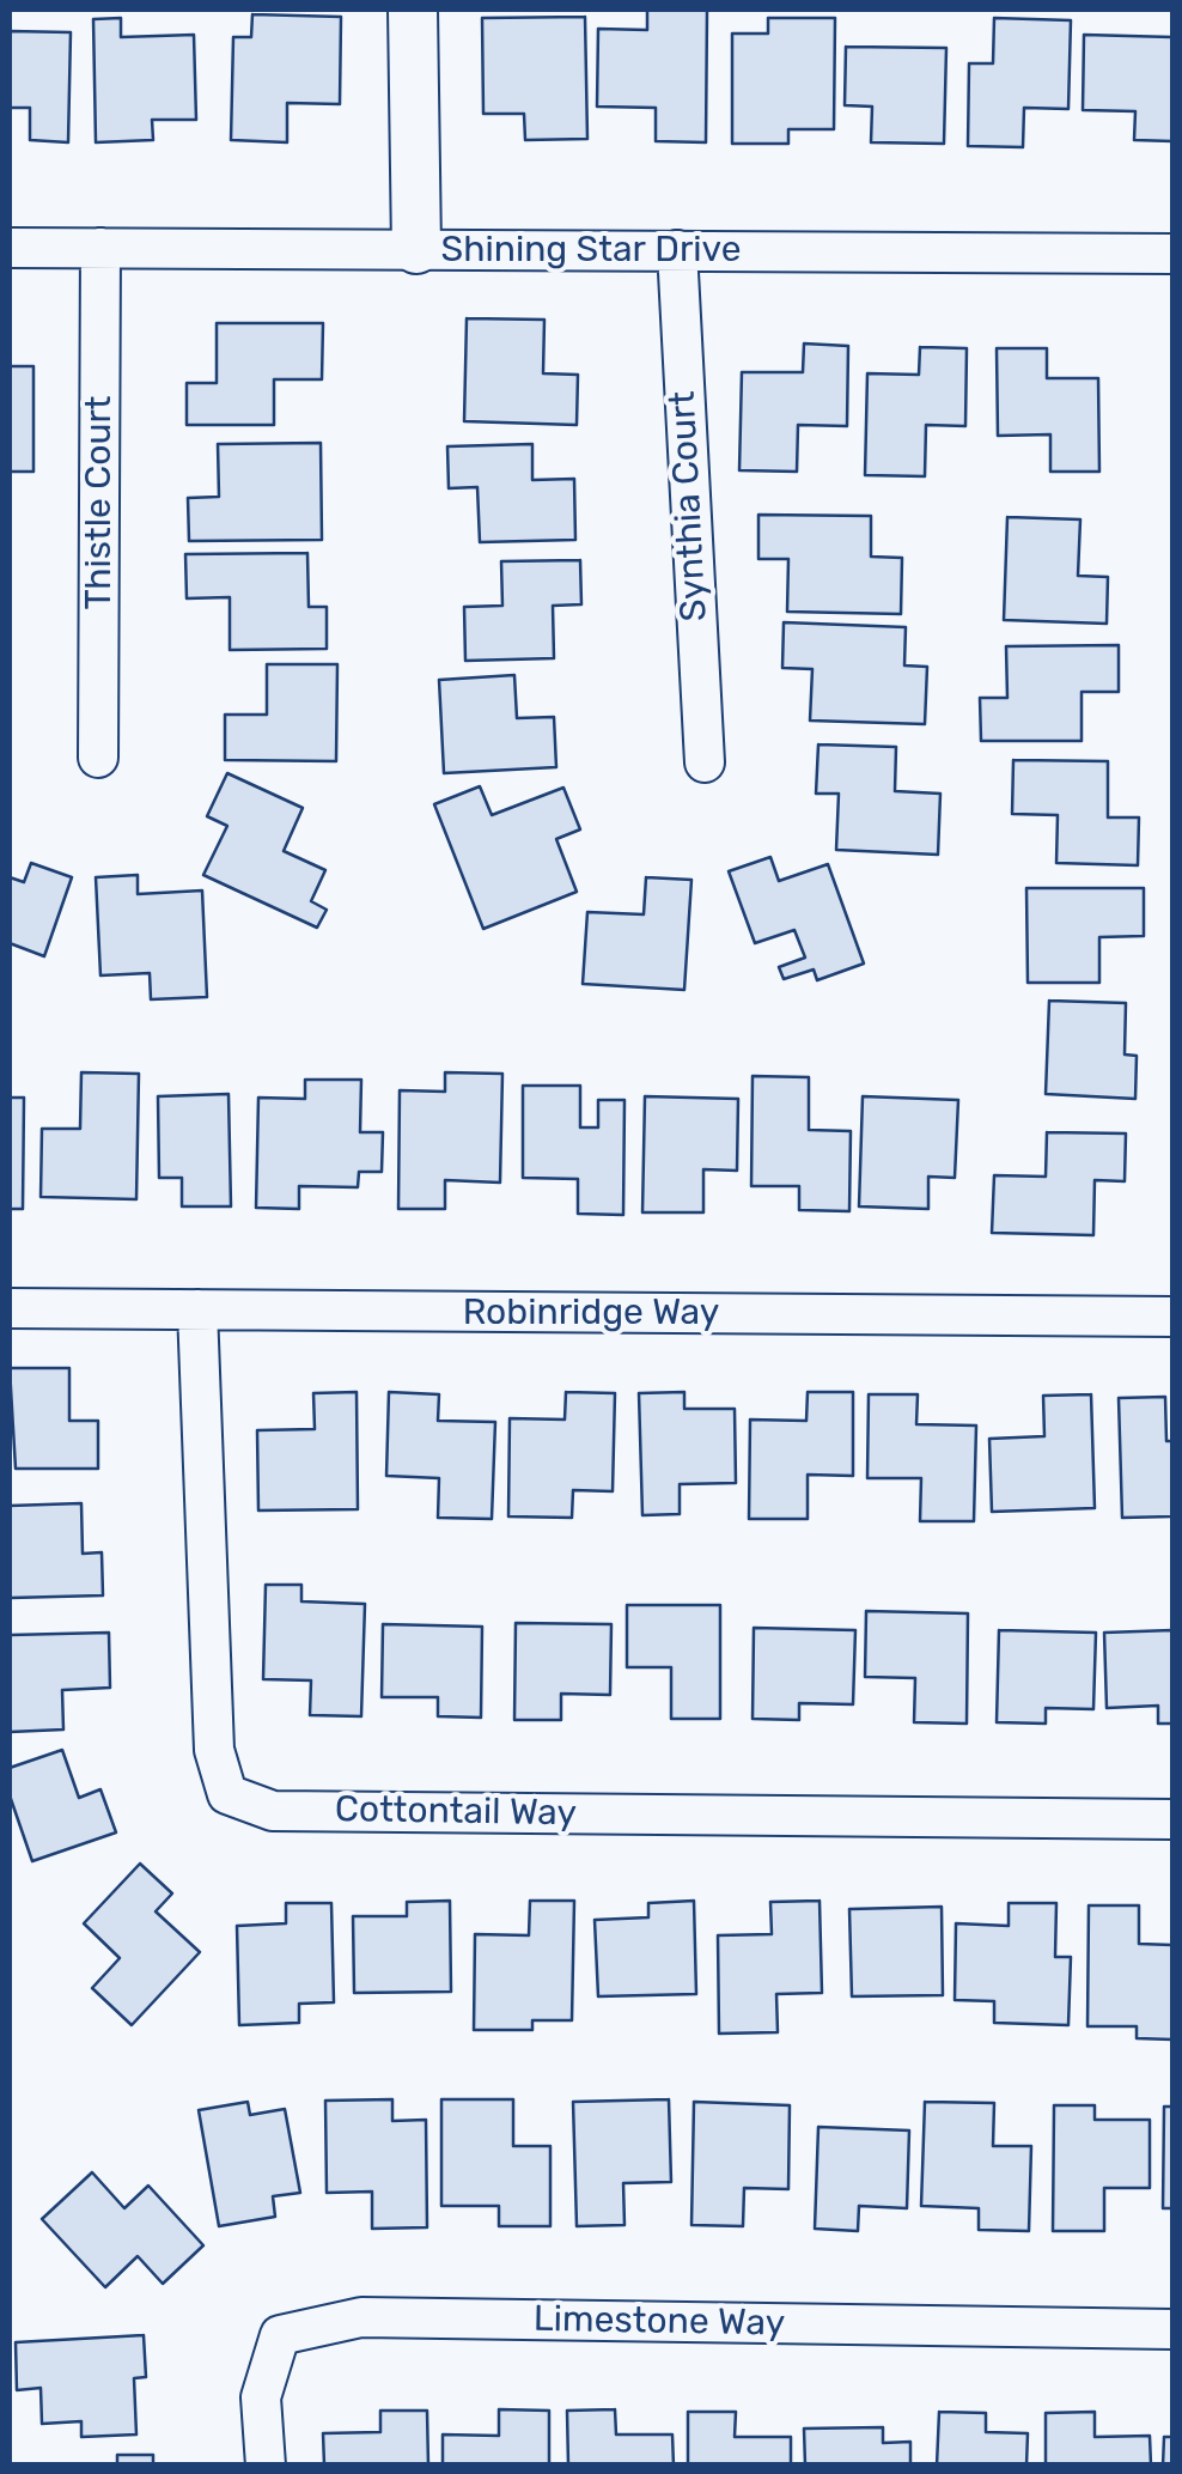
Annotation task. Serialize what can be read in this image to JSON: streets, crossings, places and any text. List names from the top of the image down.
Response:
{
  "streets": {
    "street": [
      "Shining Star Drive",
      "Thistle Court",
      "Synthia Court",
      "Robinridge Way",
      "Cottontail Way",
      "Limestone Way"
    ]
  },
  "crossings": [
    ["Shining Star Drive", "Thistle Court"],
    ["Shining Star Drive", "Synthia Court"],
    ["Robinridge Way", "Cottontail Way"]
  ]
}
